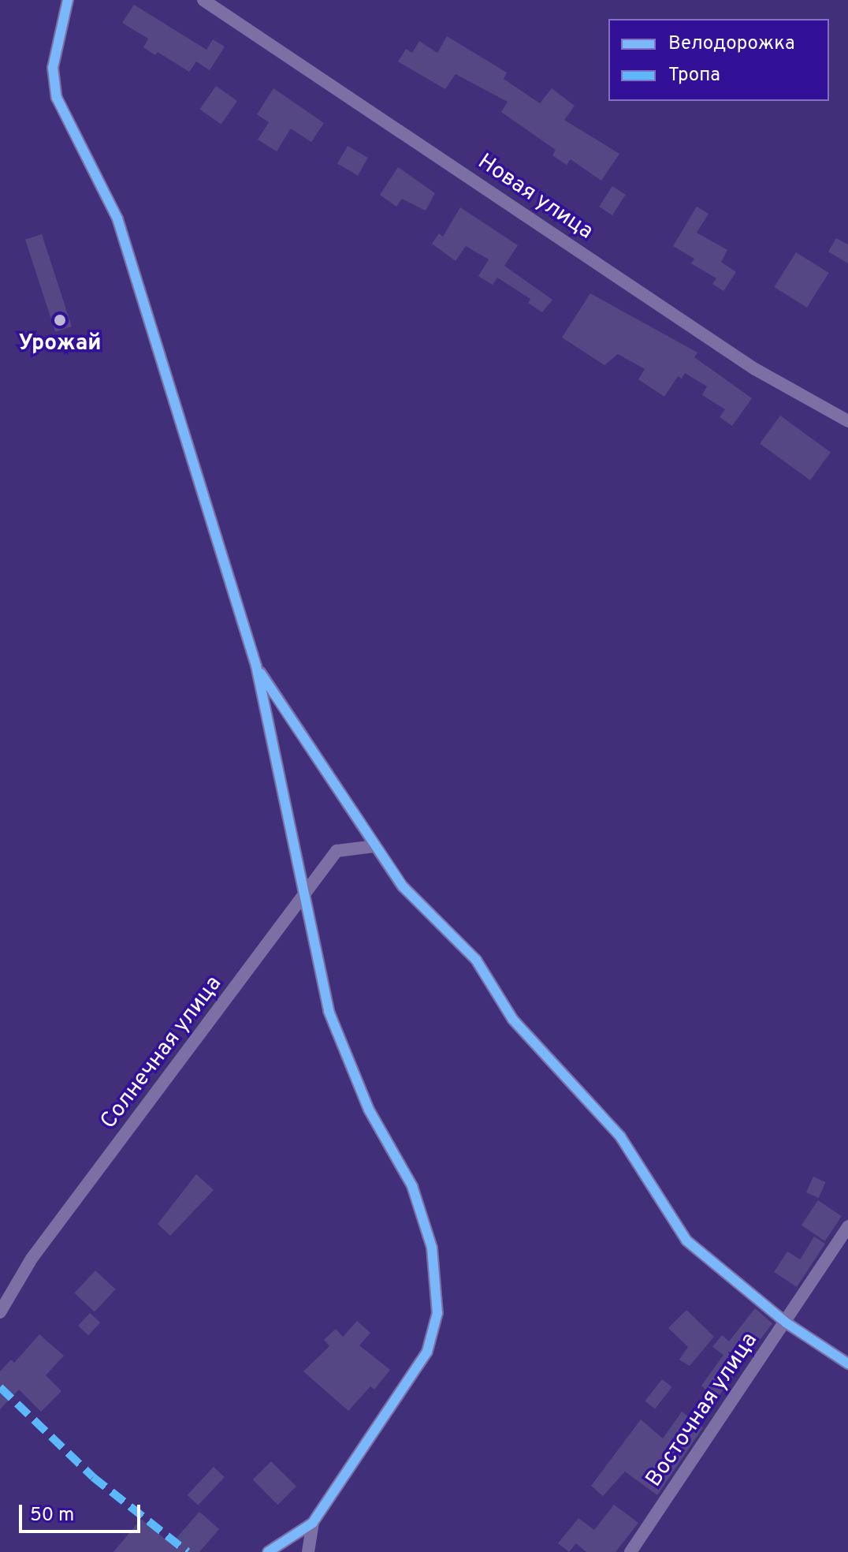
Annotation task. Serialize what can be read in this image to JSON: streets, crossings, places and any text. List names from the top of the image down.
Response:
{
  "streets": {
    "street": ["Новая улица", "Солнечная улица", "Восточная улица"]
  },
  "places": ["Урожай"],
  "legend": ["Велодорожка", "Тропа"],
  "scale_bar": "50 m"
}
